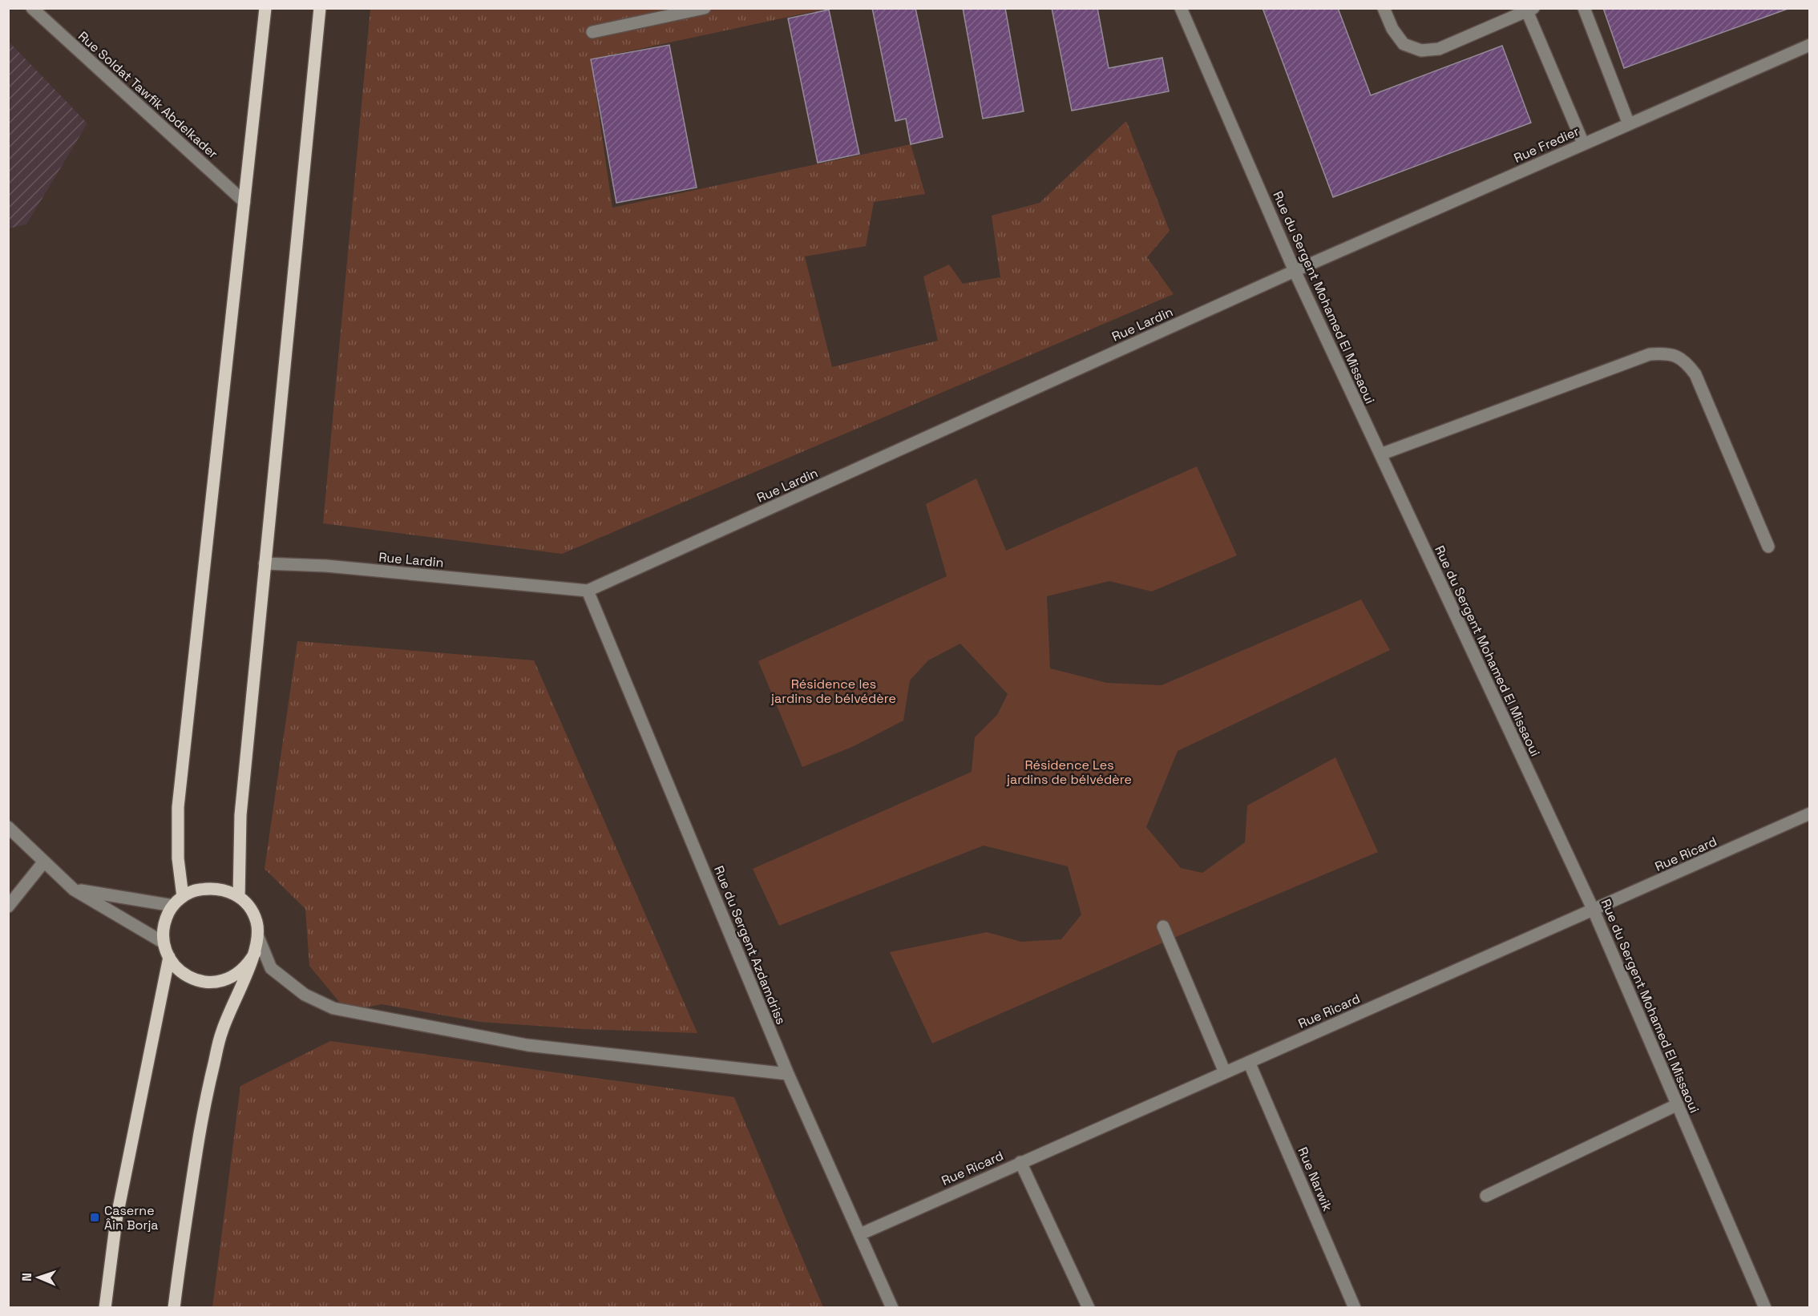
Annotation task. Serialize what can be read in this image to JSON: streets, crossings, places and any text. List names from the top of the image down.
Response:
{
  "streets": {
    "street": [
      "Rue Soldat Tawfik Abdelkader",
      "Rue Fredier",
      "Rue du Sergent Mohamed El Missaoui",
      "Rue Lardin",
      "Rue Ricard",
      "Rue du Sergent Azdamdriss",
      "Rue Narwik"
    ]
  },
  "crossings": [
    ["Rue Fredier", "Rue du Sergent Mohamed El Missaoui"],
    ["Rue Fredier", "Rue Lardin"],
    ["Rue du Sergent Mohamed El Missaoui", "Rue Lardin"],
    ["Rue du Sergent Mohamed El Missaoui", "Rue Ricard"],
    ["Rue Lardin", "Rue du Sergent Azdamdriss"],
    ["Rue Ricard", "Rue du Sergent Azdamdriss"],
    ["Rue Ricard", "Rue Narwik"]
  ],
  "parks": ["Résidence les jardins de bélvédère", "Résidence Les jardins de bélvédère"],
  "places": {
    "transit": ["Caserne Âin Borja"]
  },
  "north": "left"
}
